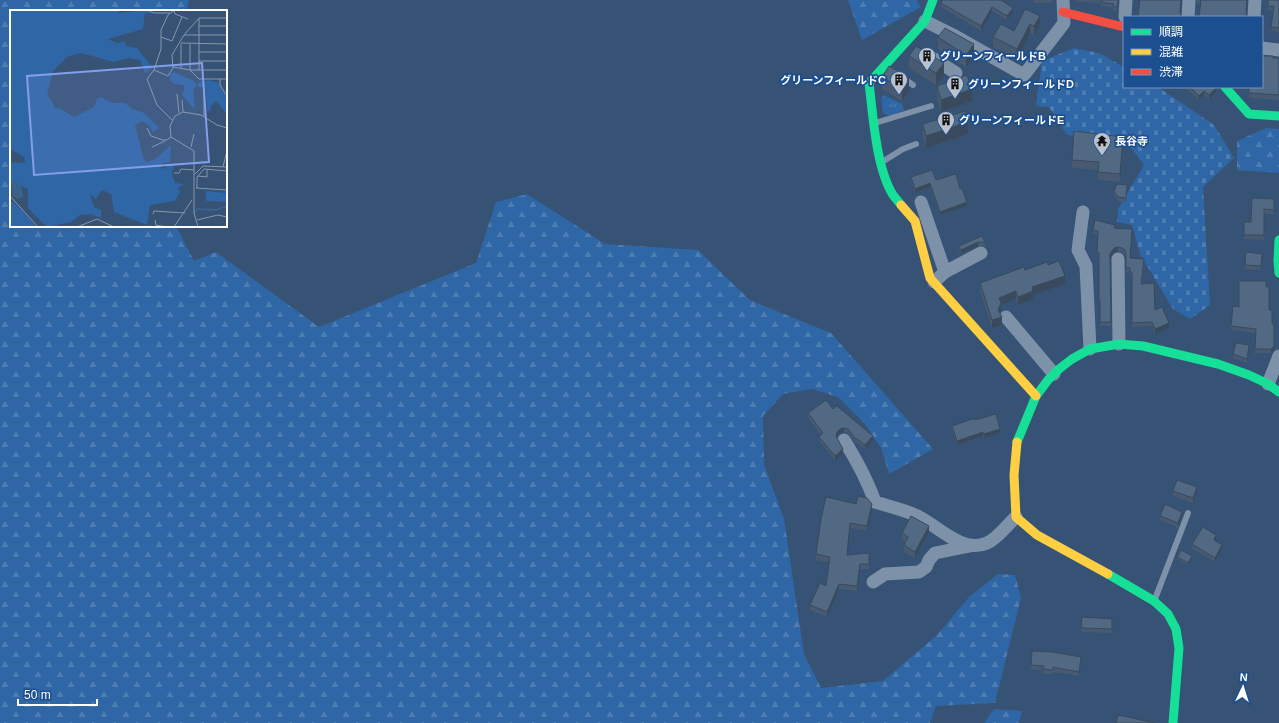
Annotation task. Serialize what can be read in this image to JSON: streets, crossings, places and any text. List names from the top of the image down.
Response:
{
  "places": {
    "building": [
      "グリーンフィールドB",
      "グリーンフィールドC",
      "グリーンフィールドD",
      "グリーンフィールドE"
    ],
    "temple": ["長谷寺"]
  },
  "legend": ["順調", "混雑", "渋滞"],
  "scale_bar": "50 m",
  "north": "top"
}
